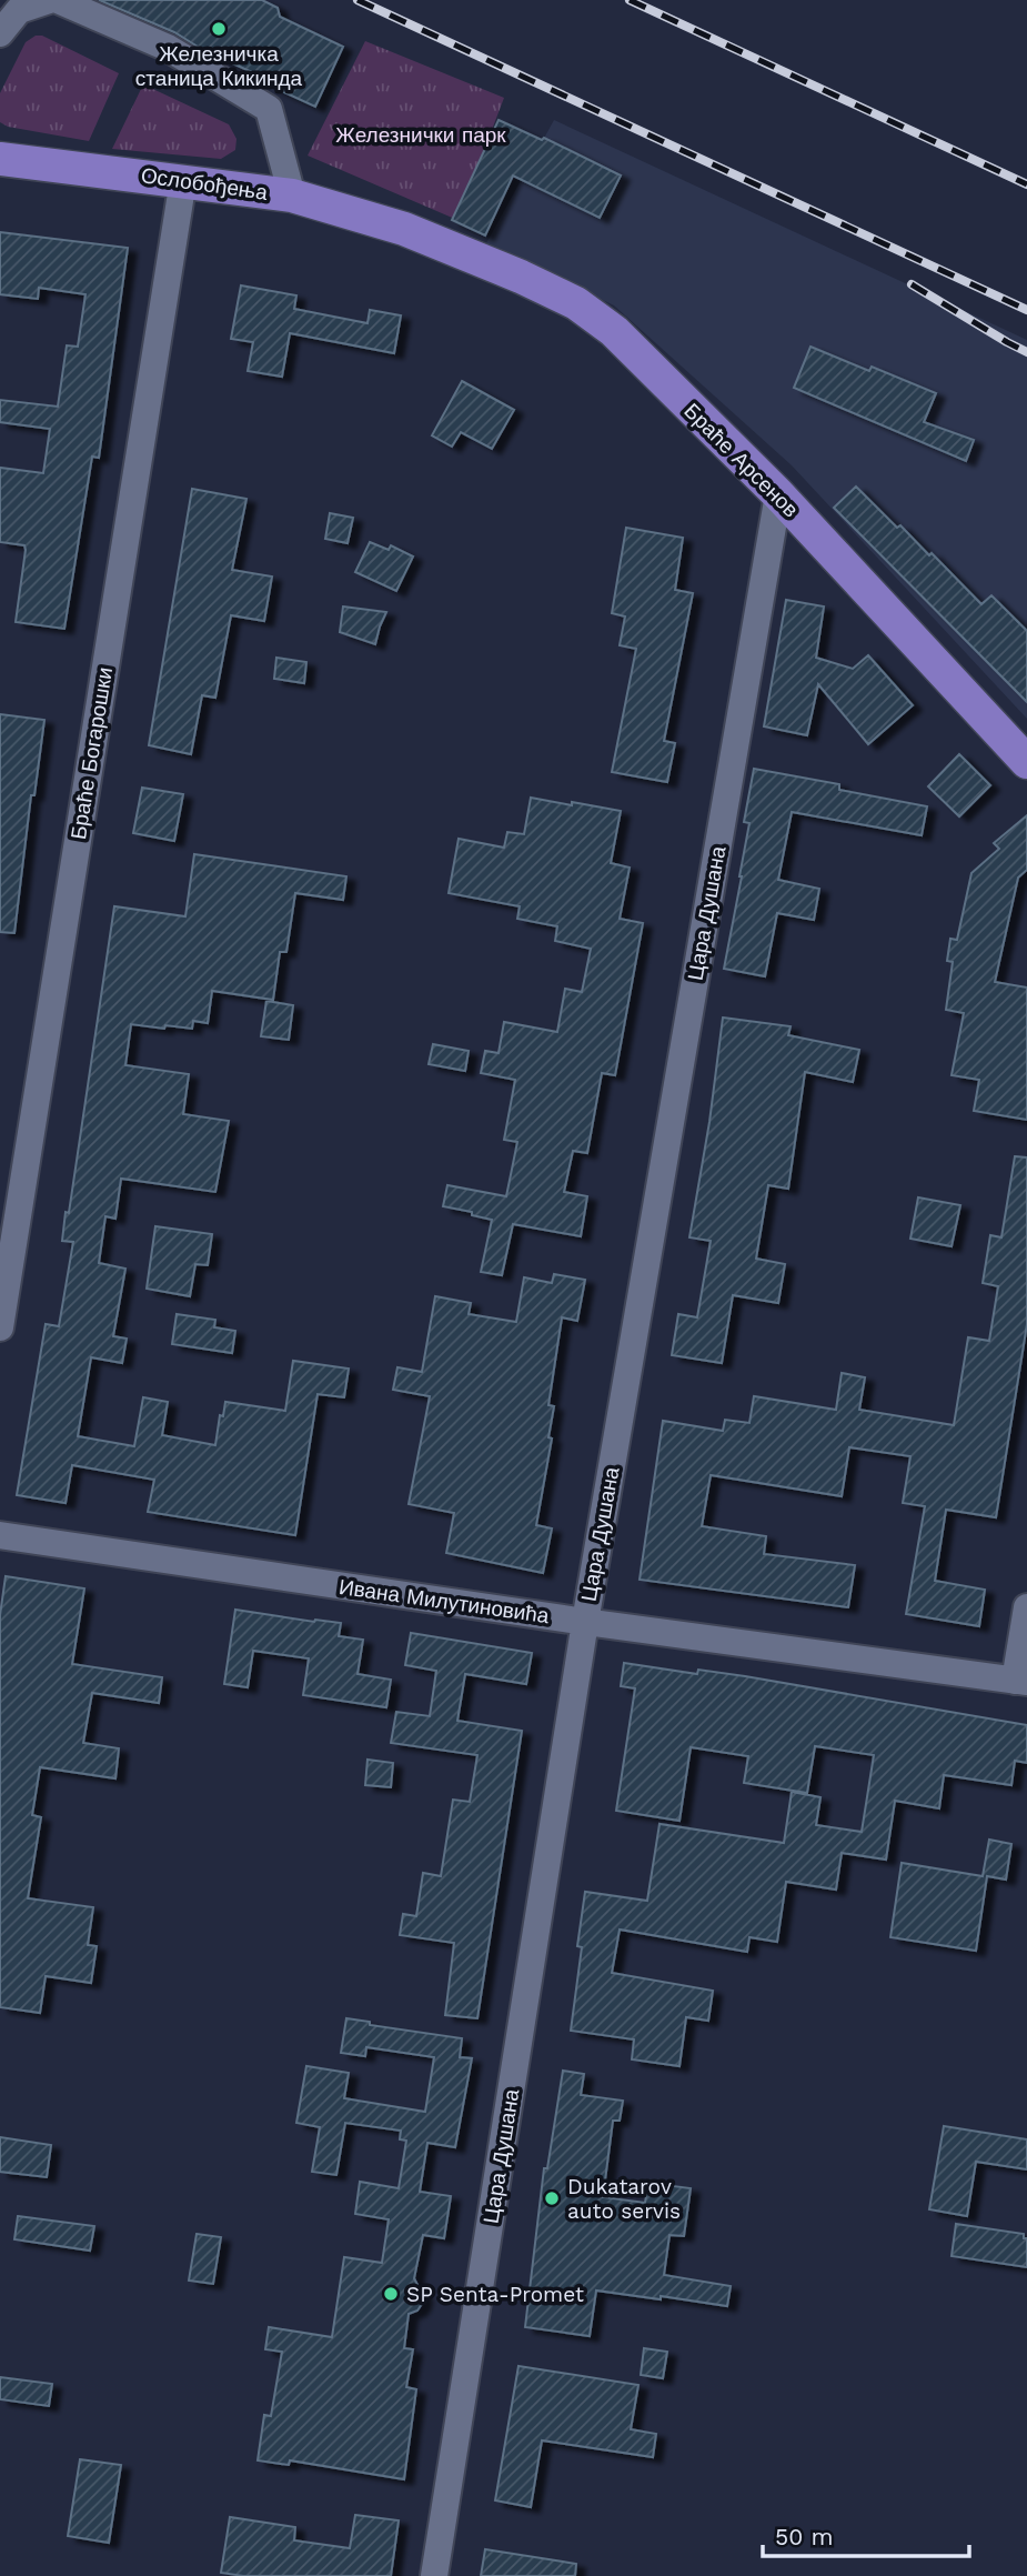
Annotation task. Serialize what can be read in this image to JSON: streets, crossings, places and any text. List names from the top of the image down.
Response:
{
  "streets": {
    "main road": ["Ослобођења", "Браће Арсенов"],
    "street": ["Браће Богарошки", "Цара Душана", "Ивана Милутиновића"]
  },
  "crossings": [
    ["Ослобођења", "Браће Арсенов"],
    ["Ослобођења", "Браће Богарошки"],
    ["Браће Арсенов", "Цара Душана"],
    ["Цара Душана", "Ивана Милутиновића"]
  ],
  "parks": ["Железнички парк"],
  "places": ["Железничка станица Кикинда", "Dukatarov auto servis", "SP Senta-Promet"],
  "scale_bar": "50 m"
}
